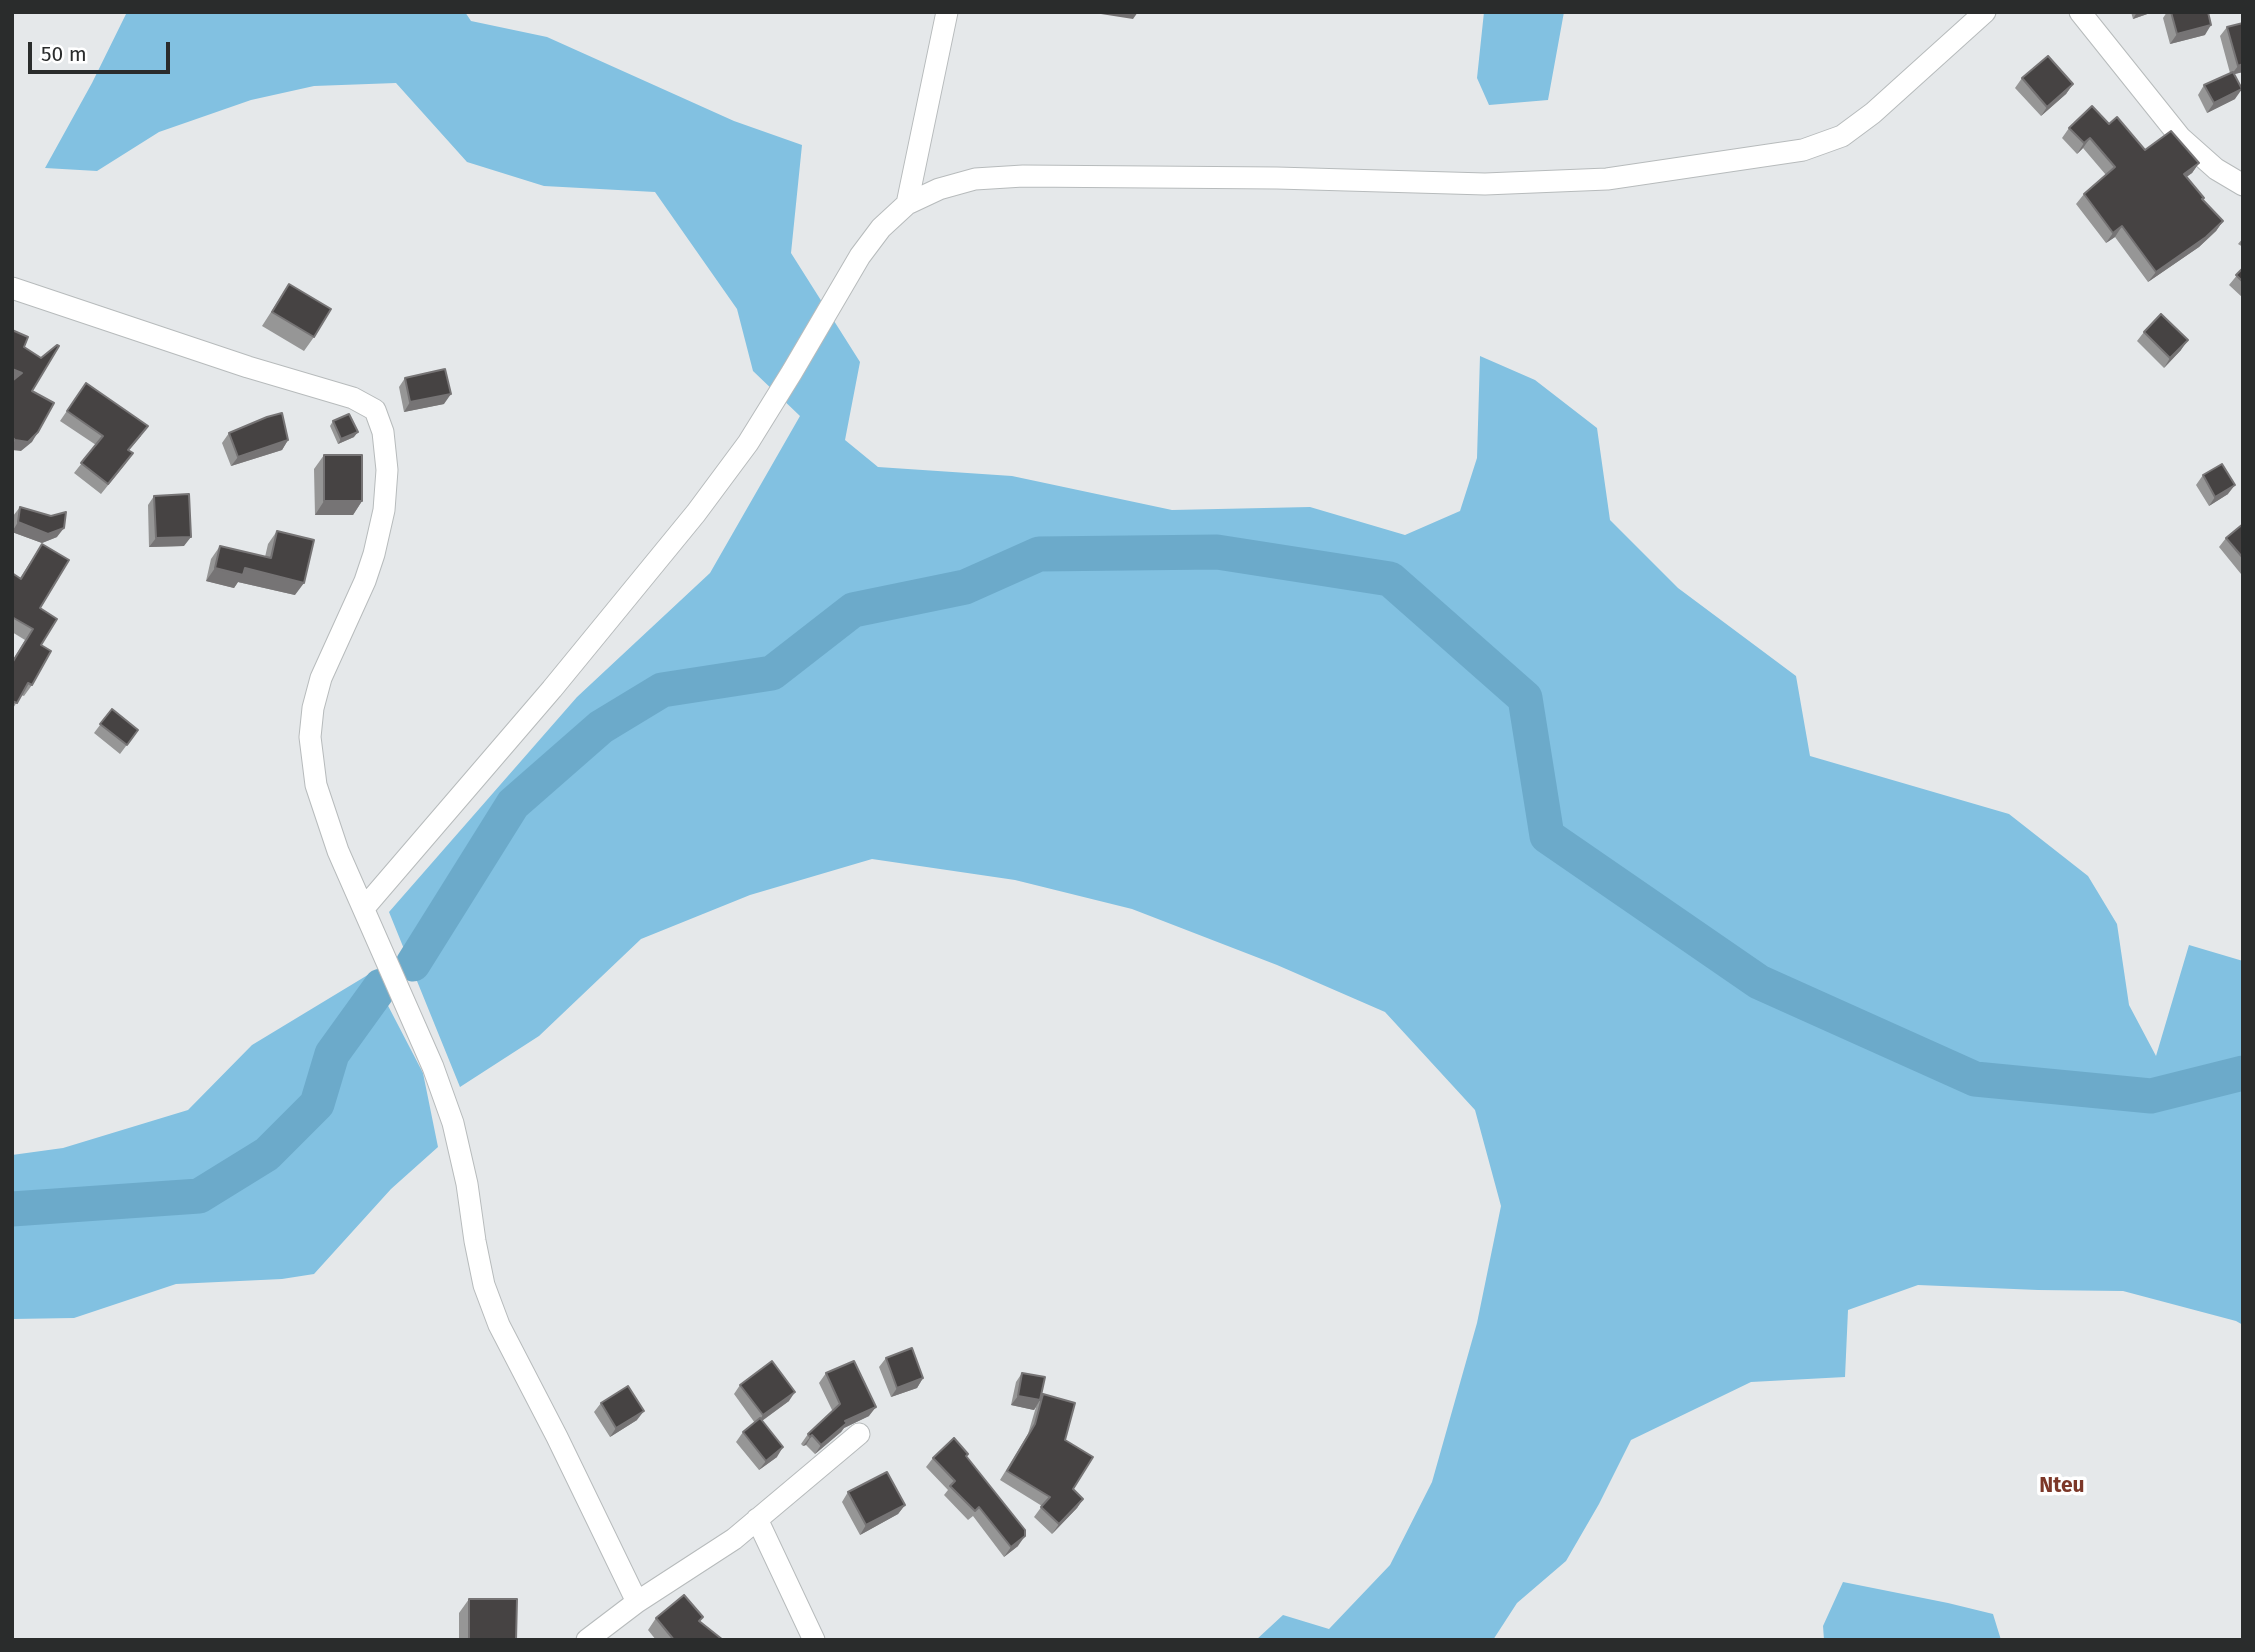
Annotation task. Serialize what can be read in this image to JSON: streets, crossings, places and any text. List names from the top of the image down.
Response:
{
  "districts": ["Nteu"],
  "scale_bar": "50 m"
}
